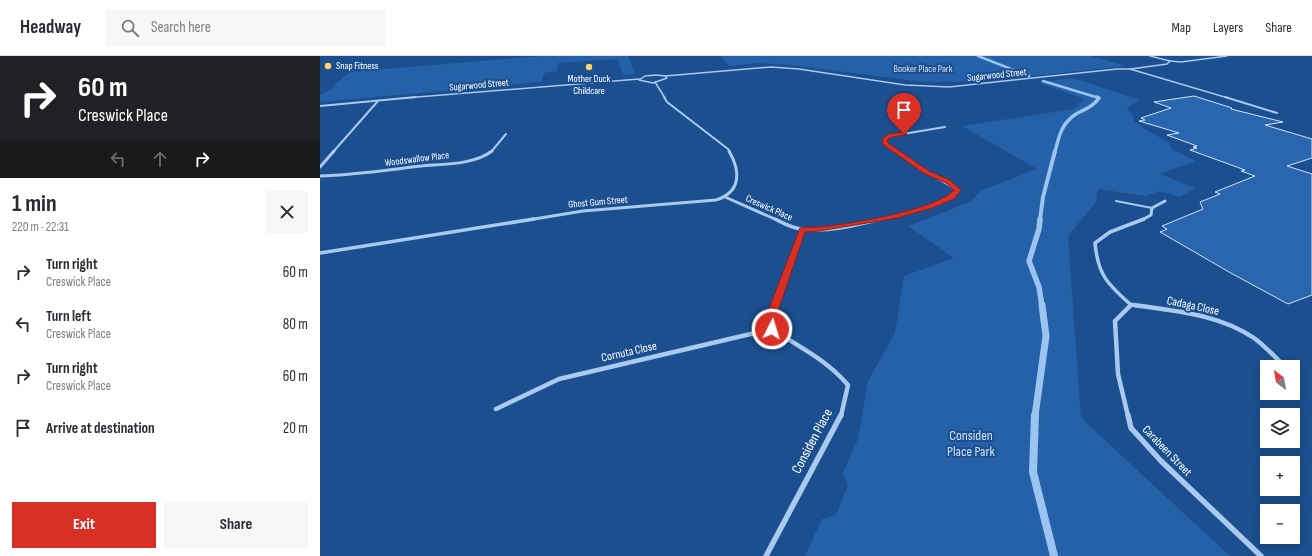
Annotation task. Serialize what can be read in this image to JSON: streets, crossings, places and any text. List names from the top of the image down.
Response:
{
  "streets": {
    "street": [
      "Sugarwood Street",
      "Woodswallow Place",
      "Ghost Gum Street",
      "Creswick Place",
      "Cadaga Close",
      "Cornuta Close",
      "Considen Place",
      "Carabeen Street"
    ]
  },
  "crossings": [
    ["Ghost Gum Street", "Creswick Place"],
    ["Cadaga Close", "Carabeen Street"],
    ["Cornuta Close", "Considen Place"]
  ],
  "parks": ["Booker Place Park", "Considen Place Park"],
  "places": ["Snap Fitness", "Mother Duck Childcare"],
  "north": "top left",
  "page": {
    "header": "Headway",
    "search": "Search here",
    "nav": ["Map", "Layers", "Share"],
    "turn": ["60 m", "Creswick Place"],
    "heading": ["1 min", "220 m · 22:31"],
    "list": [
      {
        "name": "Turn right",
        "note": "Creswick Place",
        "value": "60 m"
      },
      {
        "name": "Turn left",
        "note": "Creswick Place",
        "value": "80 m"
      },
      {
        "name": "Turn right",
        "note": "Creswick Place",
        "value": "60 m"
      },
      {
        "name": "Arrive at destination",
        "value": "20 m"
      }
    ],
    "map_buttons": ["+", "−"],
    "buttons": ["Exit", "Share"]
  }
}
